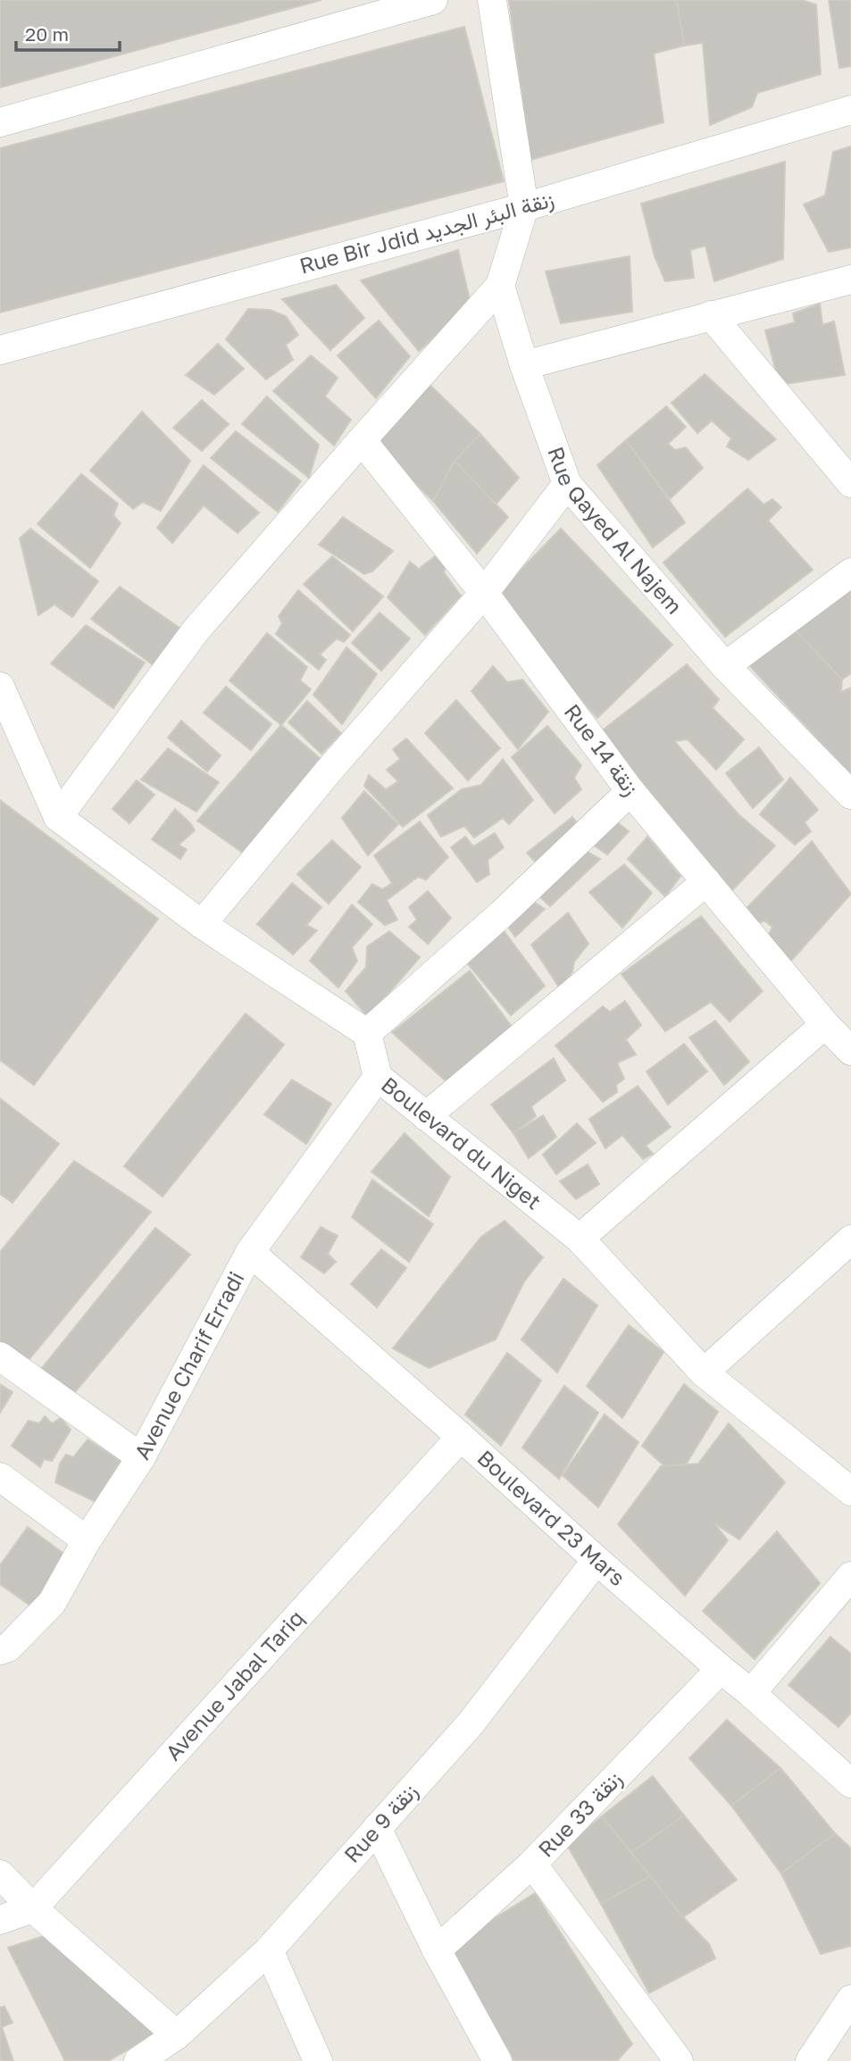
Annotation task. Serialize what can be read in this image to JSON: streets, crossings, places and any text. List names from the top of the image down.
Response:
{
  "streets": {
    "street": [
      "Rue Bir Jdid زنقة البئر الجديد",
      "Rue Qayed Al Najem",
      "Rue 14 زنقة",
      "Boulevard du Niget",
      "Avenue Charif Erradi",
      "Boulevard 23 Mars",
      "Avenue Jabal Tariq",
      "Rue 33 زنقة",
      "Rue 9 زنقة"
    ]
  },
  "crossings": [
    ["Boulevard du Niget", "Avenue Charif Erradi"],
    ["Avenue Charif Erradi", "Boulevard 23 Mars"],
    ["Boulevard 23 Mars", "Avenue Jabal Tariq"],
    ["Boulevard 23 Mars", "Rue 33 زنقة"],
    ["Boulevard 23 Mars", "Rue 9 زنقة"]
  ],
  "scale_bar": "20 m"
}
